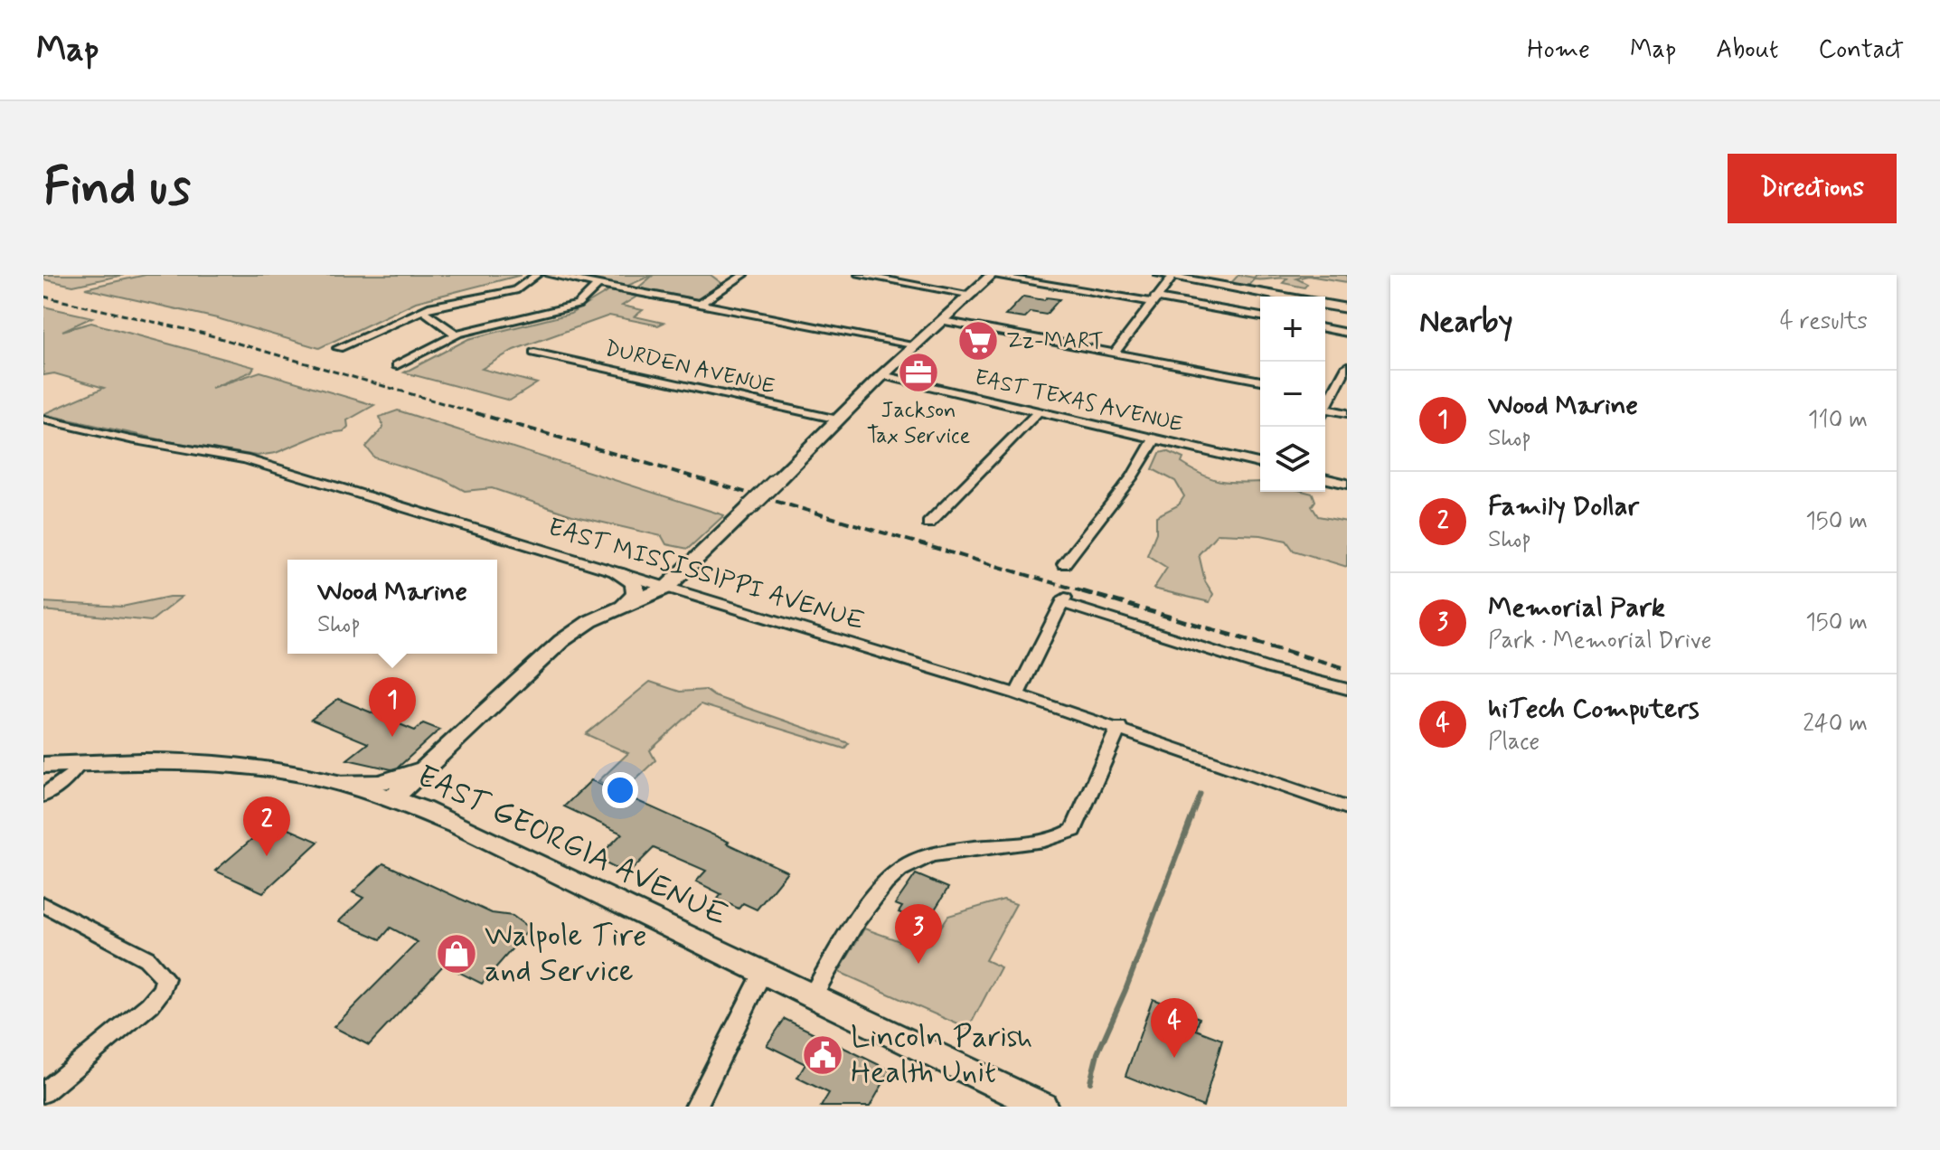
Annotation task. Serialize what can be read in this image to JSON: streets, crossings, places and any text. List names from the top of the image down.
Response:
{
  "streets": {
    "main road": ["EAST GEORGIA AVENUE"],
    "street": ["DURDEN AVENUE", "EAST TEXAS AVENUE", "EAST MISSISSIPPI AVENUE"]
  },
  "places": {
    "supermarket": ["Zz-MART"],
    "office": ["Jackson Tax Service"],
    "shop": ["Walpole Tire and Service"],
    "public building": ["Lincoln Parish Health Unit"]
  },
  "page": {
    "header": "Map",
    "nav": [
      "Home",
      "Map",
      "About",
      "Contact"
    ],
    "buttons": "Directions",
    "title": "Find us",
    "heading": ["Nearby", "4 results"],
    "map_buttons": ["+", "−"],
    "list": [
      {
        "mark": "1",
        "name": "Wood Marine",
        "note": "Shop",
        "value": "110 m"
      },
      {
        "mark": "2",
        "name": "Family Dollar",
        "note": "Shop",
        "value": "150 m"
      },
      {
        "mark": "3",
        "name": "Memorial Park",
        "note": "Park · Memorial Drive",
        "value": "150 m"
      },
      {
        "mark": "4",
        "name": "hiTech Computers",
        "note": "Place",
        "value": "240 m"
      }
    ],
    "popup": ["Wood Marine", "Shop"],
    "pins": [
      "1",
      "2",
      "3",
      "4"
    ]
  }
}
